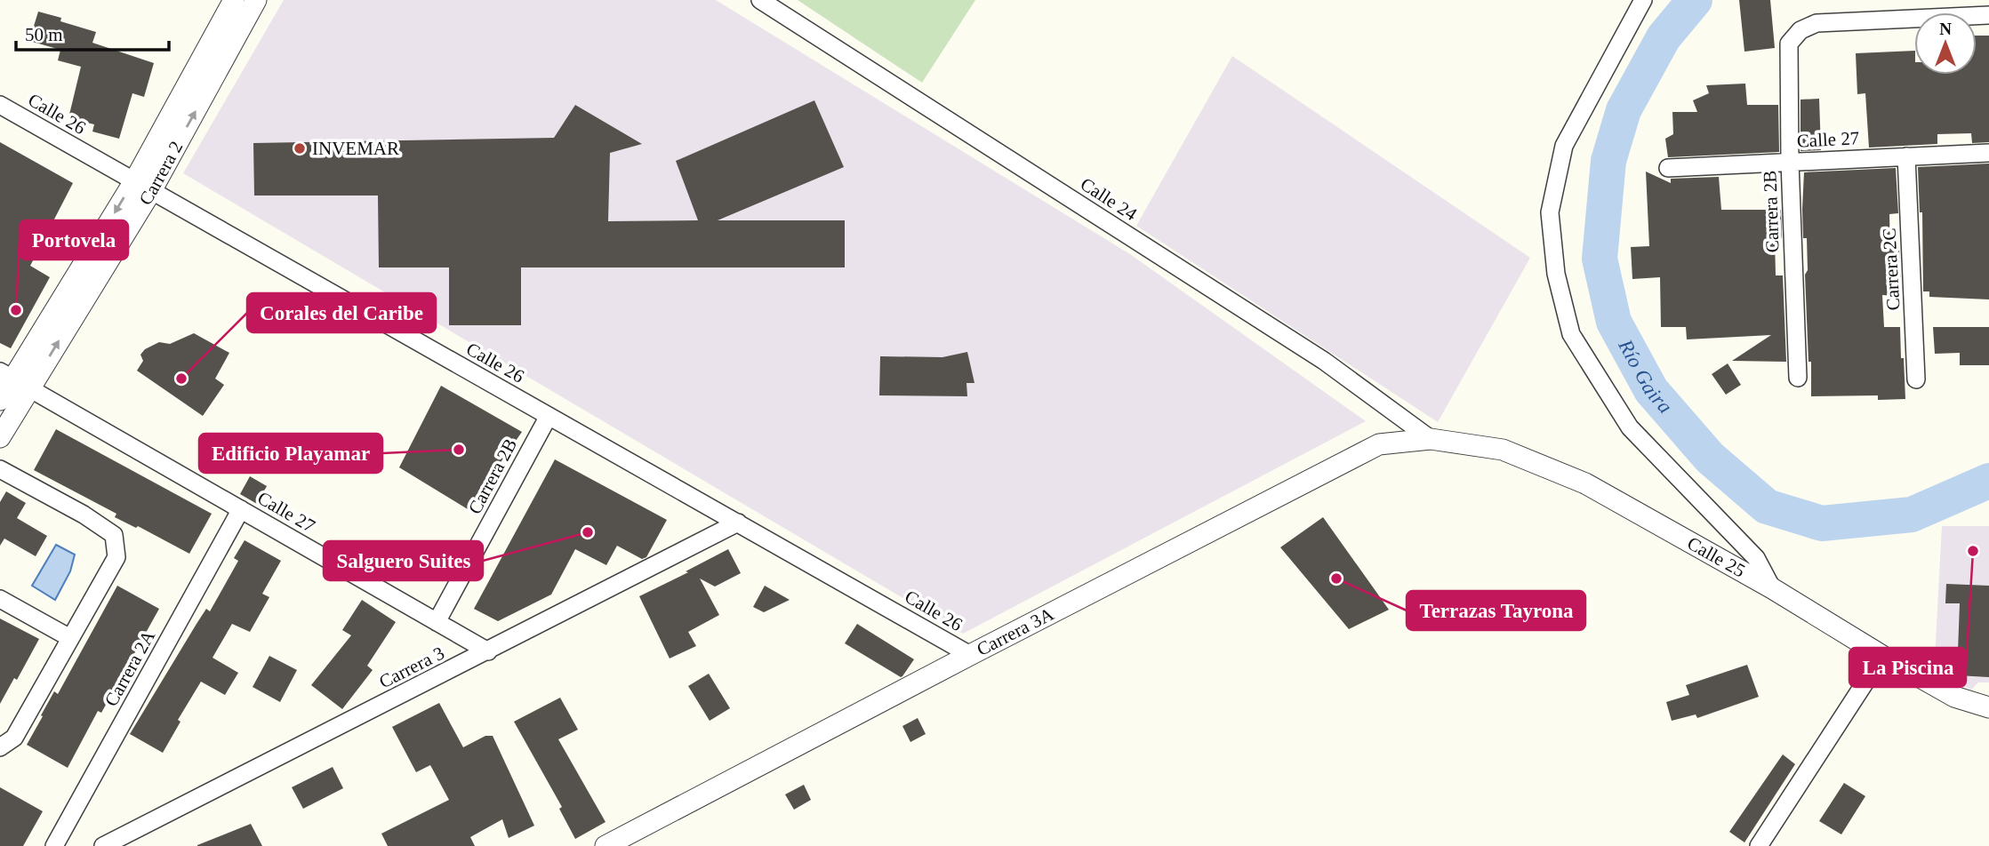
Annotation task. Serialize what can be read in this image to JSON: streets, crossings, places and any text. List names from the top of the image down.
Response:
{
  "streets": {
    "street": [
      "Calle 26",
      "Calle 27",
      "Carrera 2",
      "Calle 24",
      "Carrera 2B",
      "Carrera 2C",
      "Calle 25",
      "Carrera 3A",
      "Carrera 3",
      "Carrera 2A"
    ]
  },
  "crossings": [
    ["Calle 26", "Carrera 2"],
    ["Calle 26", "Carrera 2B"],
    ["Calle 26", "Carrera 3A"],
    ["Calle 26", "Carrera 3"],
    ["Calle 27", "Carrera 2"],
    ["Calle 27", "Carrera 2B"],
    ["Calle 27", "Carrera 2C"],
    ["Calle 27", "Carrera 3"],
    ["Calle 27", "Carrera 2A"],
    ["Calle 24", "Calle 25"],
    ["Calle 24", "Carrera 3A"],
    ["Calle 25", "Carrera 3A"]
  ],
  "water": ["Río Gaira"],
  "places": [
    "INVEMAR",
    "Portovela",
    "Corales del Caribe",
    "Edificio Playamar",
    "Salguero Suites",
    "La Piscina",
    "Terrazas Tayrona"
  ],
  "scale_bar": "50 m",
  "north": "top"
}
